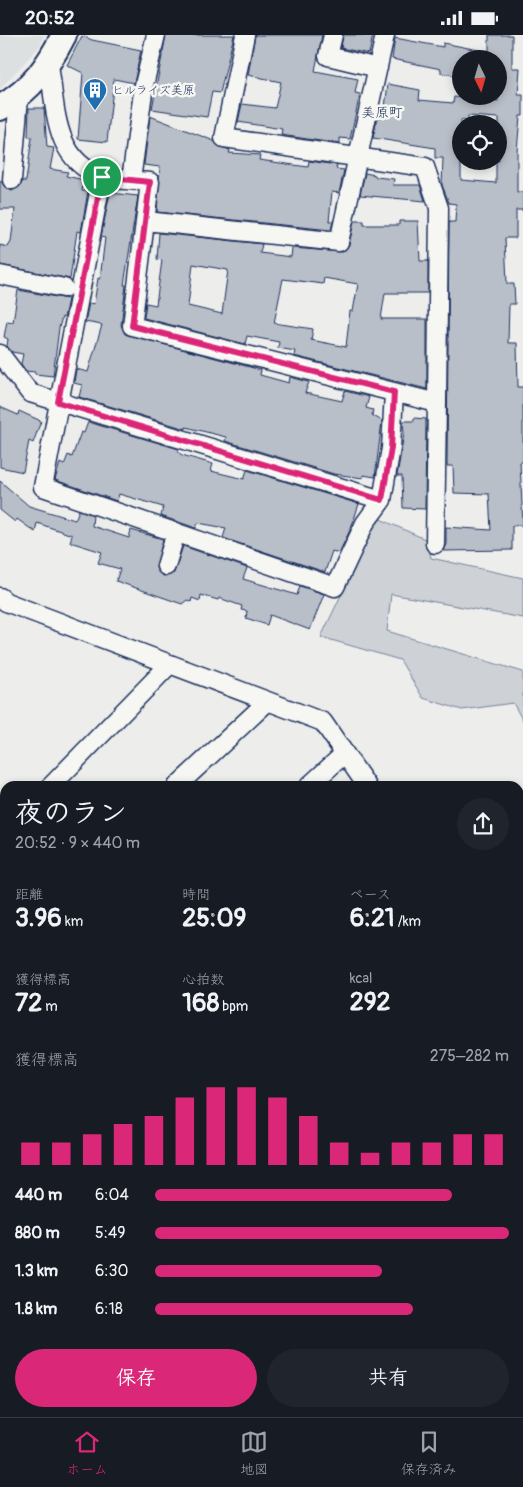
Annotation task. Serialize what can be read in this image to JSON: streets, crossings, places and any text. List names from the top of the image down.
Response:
{
  "districts": ["美原町"],
  "places": {
    "building": ["ヒルライズ美原"]
  },
  "north": "bottom",
  "page": {
    "status": "20:52",
    "heading": ["夜のラン", "20:52 · 9 × 440 m"],
    "stats": [
      ["距離", "3.96 km"],
      ["時間", "25:09"],
      ["ペース", "6:21 /km"],
      ["獲得標高", "72 m"],
      ["心拍数", "168 bpm"],
      ["kcal", "292"]
    ],
    "chart": ["獲得標高", "275–282 m"],
    "list": [
      {
        "name": "440 m",
        "note": "6:04"
      },
      {
        "name": "880 m",
        "note": "5:49"
      },
      {
        "name": "1.3 km",
        "note": "6:30"
      },
      {
        "name": "1.8 km",
        "note": "6:18"
      }
    ],
    "buttons": ["保存", "共有"],
    "tabs": ["ホーム", "地図", "保存済み"]
  }
}
